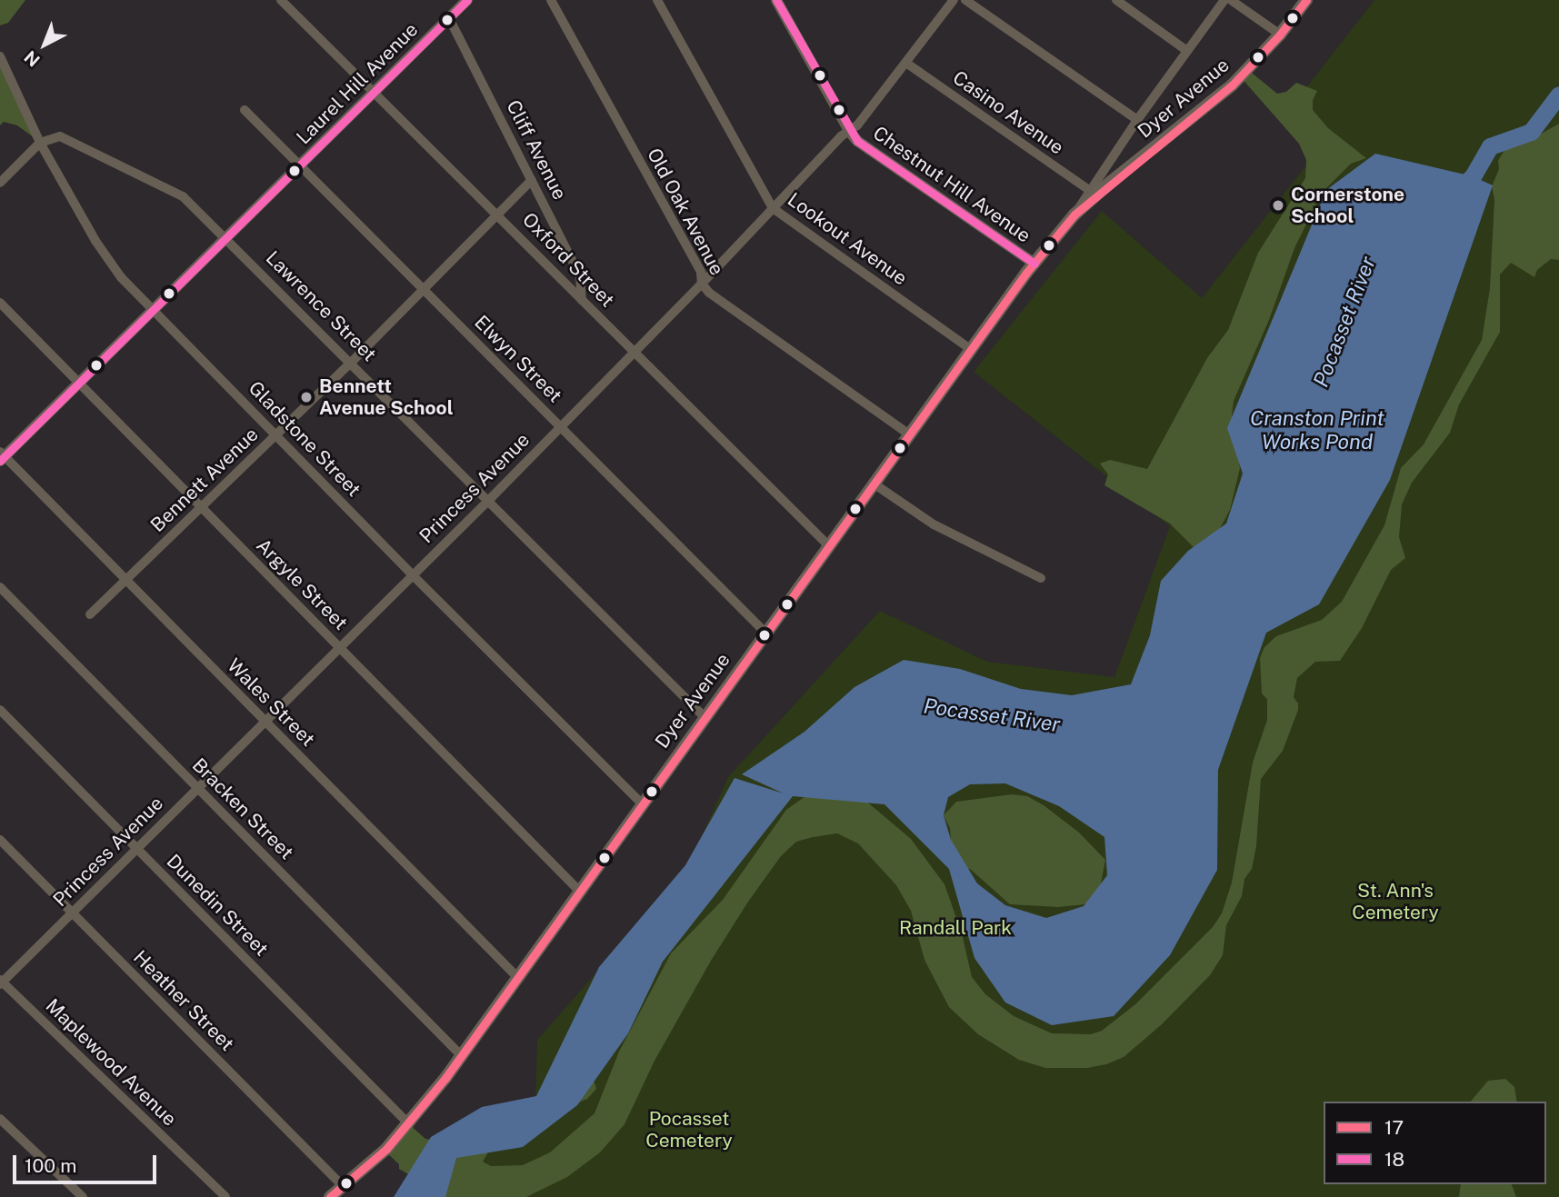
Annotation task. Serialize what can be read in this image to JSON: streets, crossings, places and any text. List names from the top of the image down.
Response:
{
  "streets": {
    "main road": ["Dyer Avenue"],
    "street": [
      "Laurel Hill Avenue",
      "Casino Avenue",
      "Cliff Avenue",
      "Chestnut Hill Avenue",
      "Old Oak Avenue",
      "Lookout Avenue",
      "Oxford Street",
      "Lawrence Street",
      "Elwyn Street",
      "Gladstone Street",
      "Bennett Avenue",
      "Princess Avenue",
      "Argyle Street",
      "Wales Street",
      "Bracken Street",
      "Dunedin Street",
      "Heather Street",
      "Maplewood Avenue"
    ]
  },
  "crossings": [
    ["Laurel Hill Avenue", "Cliff Avenue"],
    ["Laurel Hill Avenue", "Oxford Street"],
    ["Laurel Hill Avenue", "Lawrence Street"],
    ["Laurel Hill Avenue", "Elwyn Street"],
    ["Laurel Hill Avenue", "Gladstone Street"],
    ["Laurel Hill Avenue", "Argyle Street"],
    ["Laurel Hill Avenue", "Wales Street"],
    ["Dyer Avenue", "Casino Avenue"],
    ["Dyer Avenue", "Chestnut Hill Avenue"],
    ["Dyer Avenue", "Old Oak Avenue"],
    ["Dyer Avenue", "Lookout Avenue"],
    ["Dyer Avenue", "Oxford Street"],
    ["Dyer Avenue", "Lawrence Street"],
    ["Dyer Avenue", "Elwyn Street"],
    ["Dyer Avenue", "Gladstone Street"],
    ["Dyer Avenue", "Argyle Street"],
    ["Dyer Avenue", "Wales Street"],
    ["Dyer Avenue", "Bracken Street"],
    ["Dyer Avenue", "Dunedin Street"],
    ["Dyer Avenue", "Heather Street"],
    ["Casino Avenue", "Princess Avenue"],
    ["Cliff Avenue", "Oxford Street"],
    ["Cliff Avenue", "Bennett Avenue"],
    ["Chestnut Hill Avenue", "Princess Avenue"],
    ["Old Oak Avenue", "Princess Avenue"],
    ["Lookout Avenue", "Princess Avenue"],
    ["Oxford Street", "Bennett Avenue"],
    ["Oxford Street", "Princess Avenue"],
    ["Lawrence Street", "Gladstone Street"],
    ["Lawrence Street", "Bennett Avenue"],
    ["Lawrence Street", "Princess Avenue"],
    ["Elwyn Street", "Bennett Avenue"],
    ["Elwyn Street", "Princess Avenue"],
    ["Gladstone Street", "Bennett Avenue"],
    ["Gladstone Street", "Princess Avenue"],
    ["Bennett Avenue", "Argyle Street"],
    ["Bennett Avenue", "Wales Street"],
    ["Princess Avenue", "Argyle Street"],
    ["Princess Avenue", "Wales Street"],
    ["Princess Avenue", "Bracken Street"],
    ["Princess Avenue", "Dunedin Street"],
    ["Princess Avenue", "Heather Street"],
    ["Princess Avenue", "Maplewood Avenue"]
  ],
  "water": ["Pocasset River", "Cranston Print Works Pond"],
  "parks": ["St. Ann's Cemetery", "Randall Park", "Pocasset Cemetery"],
  "places": ["Cornerstone School", "Bennett Avenue School"],
  "lines": ["transit line 17", "transit line 18"],
  "legend": ["17", "18"],
  "scale_bar": "100 m",
  "north": "bottom left"
}
